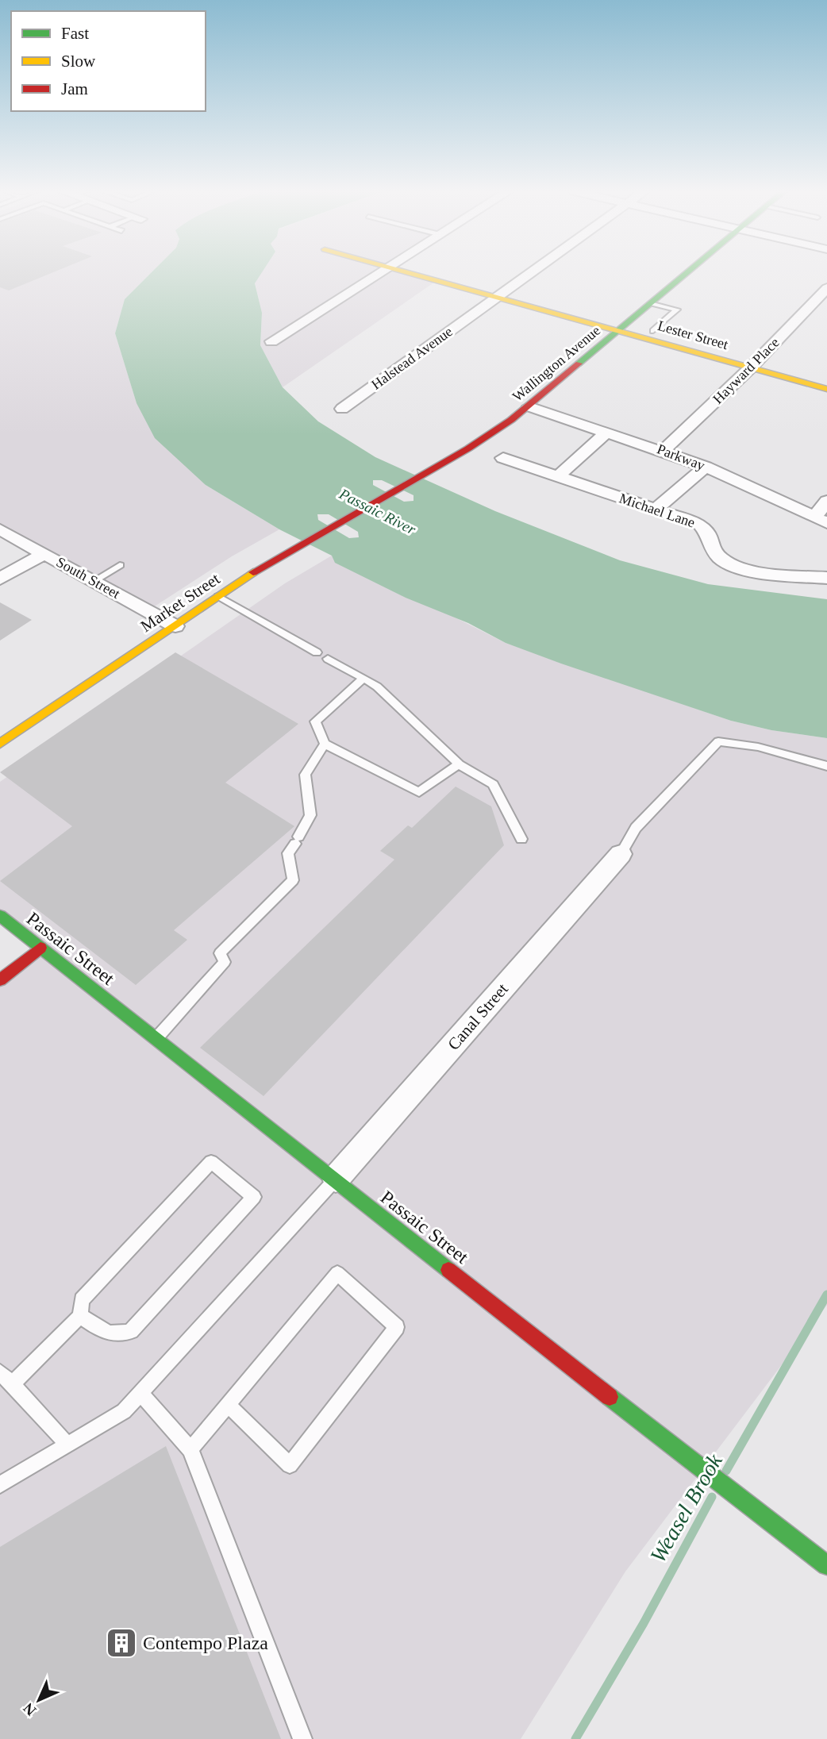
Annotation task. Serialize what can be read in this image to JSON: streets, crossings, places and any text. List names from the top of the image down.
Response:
{
  "streets": {
    "street": [
      "Lester Street",
      "Halstead Avenue",
      "Wallington Avenue",
      "Hayward Place",
      "Parkway",
      "Michael Lane",
      "South Street",
      "Market Street",
      "Passaic Street",
      "Canal Street"
    ]
  },
  "crossings": [
    ["Lester Street", "Halstead Avenue"],
    ["Lester Street", "Wallington Avenue"],
    ["Lester Street", "Hayward Place"],
    ["Wallington Avenue", "Parkway"],
    ["Wallington Avenue", "Market Street"],
    ["Hayward Place", "Parkway"],
    ["South Street", "Market Street"],
    ["Passaic Street", "Canal Street"]
  ],
  "water": ["Passaic River", "Weasel Brook"],
  "places": {
    "building": ["Contempo Plaza"]
  },
  "legend": ["Fast", "Slow", "Jam"],
  "north": "bottom left"
}
